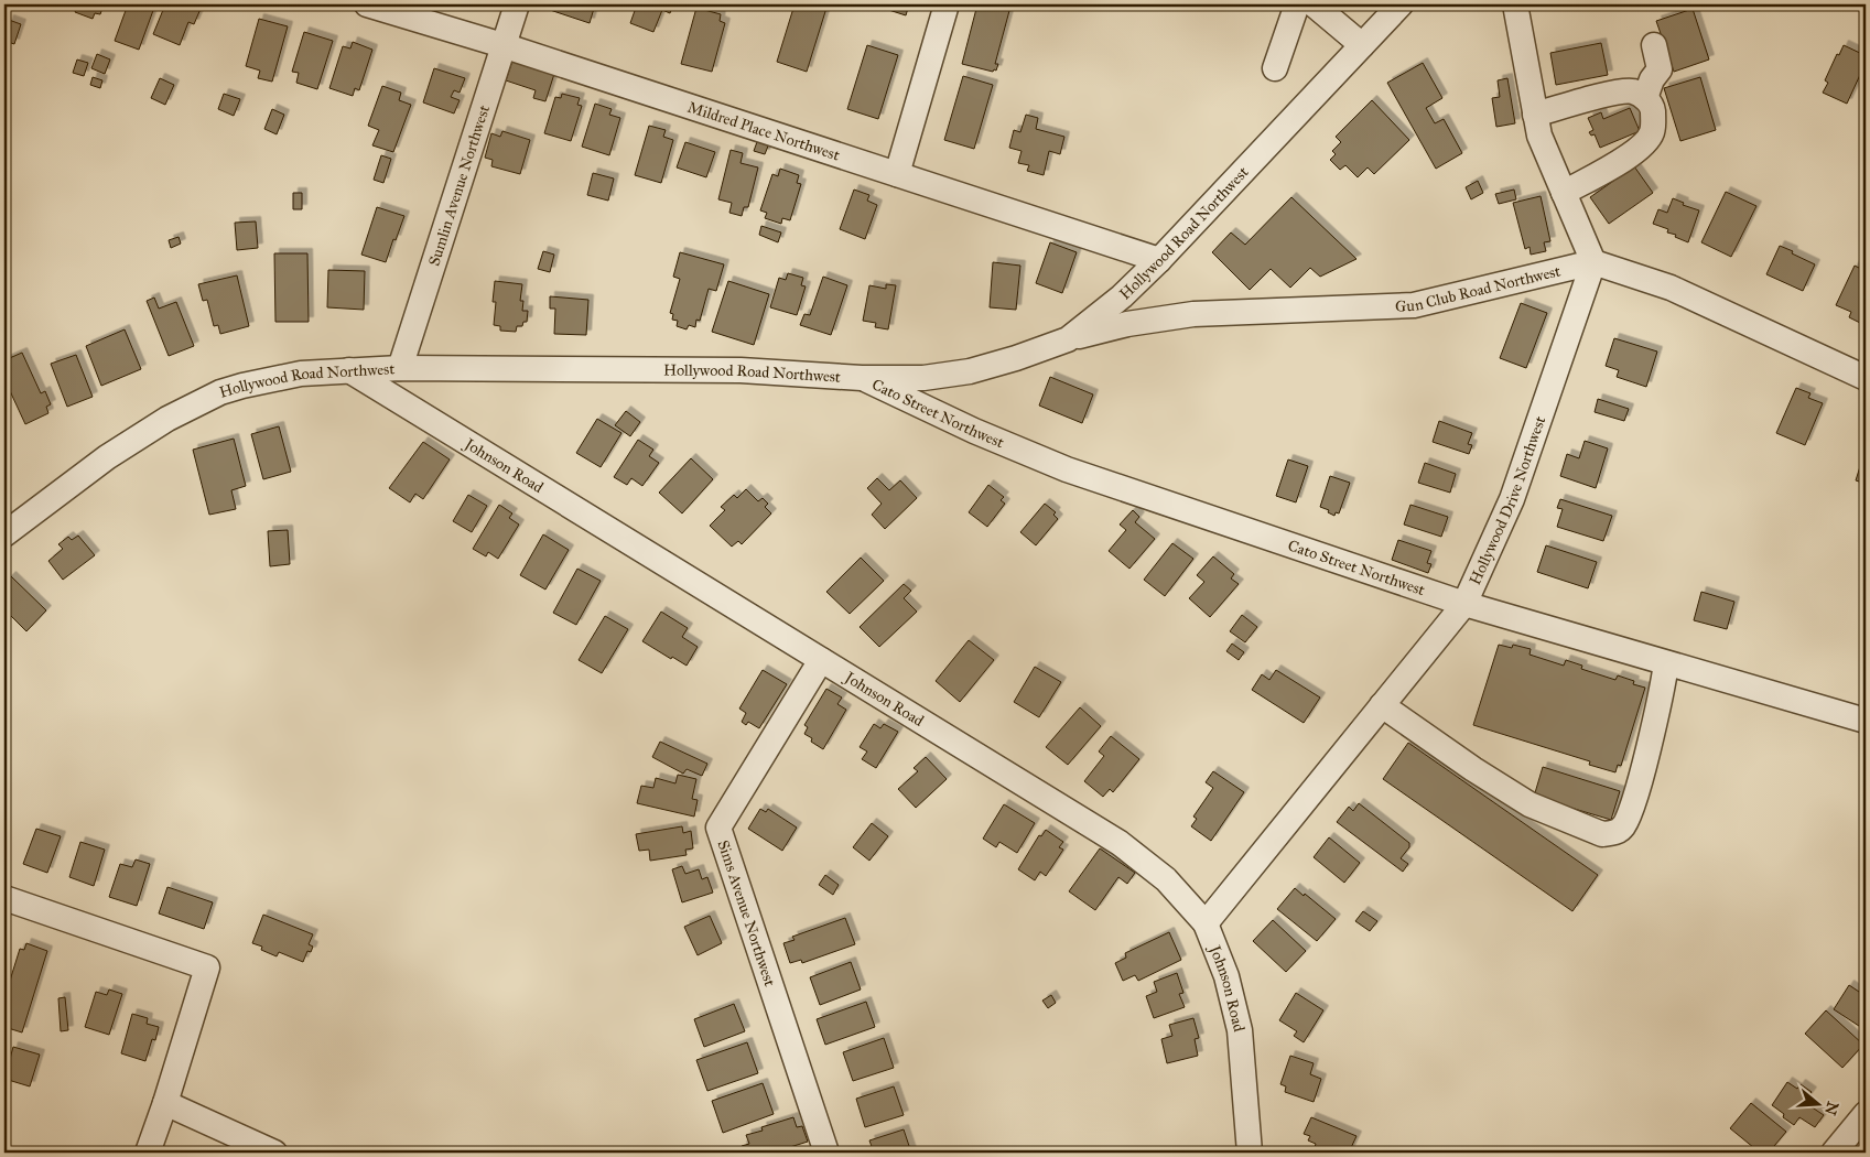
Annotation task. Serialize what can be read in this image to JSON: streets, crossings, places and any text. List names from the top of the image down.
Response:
{
  "streets": {
    "street": [
      "Mildred Place Northwest",
      "Sumlin Avenue Northwest",
      "Hollywood Road Northwest",
      "Gun Club Road Northwest",
      "Cato Street Northwest",
      "Johnson Road",
      "Hollywood Drive Northwest",
      "Sims Avenue Northwest"
    ]
  },
  "crossings": [
    ["Mildred Place Northwest", "Sumlin Avenue Northwest"],
    ["Mildred Place Northwest", "Hollywood Road Northwest"],
    ["Sumlin Avenue Northwest", "Hollywood Road Northwest"],
    ["Hollywood Road Northwest", "Gun Club Road Northwest"],
    ["Hollywood Road Northwest", "Cato Street Northwest"],
    ["Hollywood Road Northwest", "Johnson Road"],
    ["Gun Club Road Northwest", "Hollywood Drive Northwest"],
    ["Cato Street Northwest", "Hollywood Drive Northwest"],
    ["Johnson Road", "Hollywood Drive Northwest"],
    ["Johnson Road", "Sims Avenue Northwest"]
  ],
  "north": "right"
}
